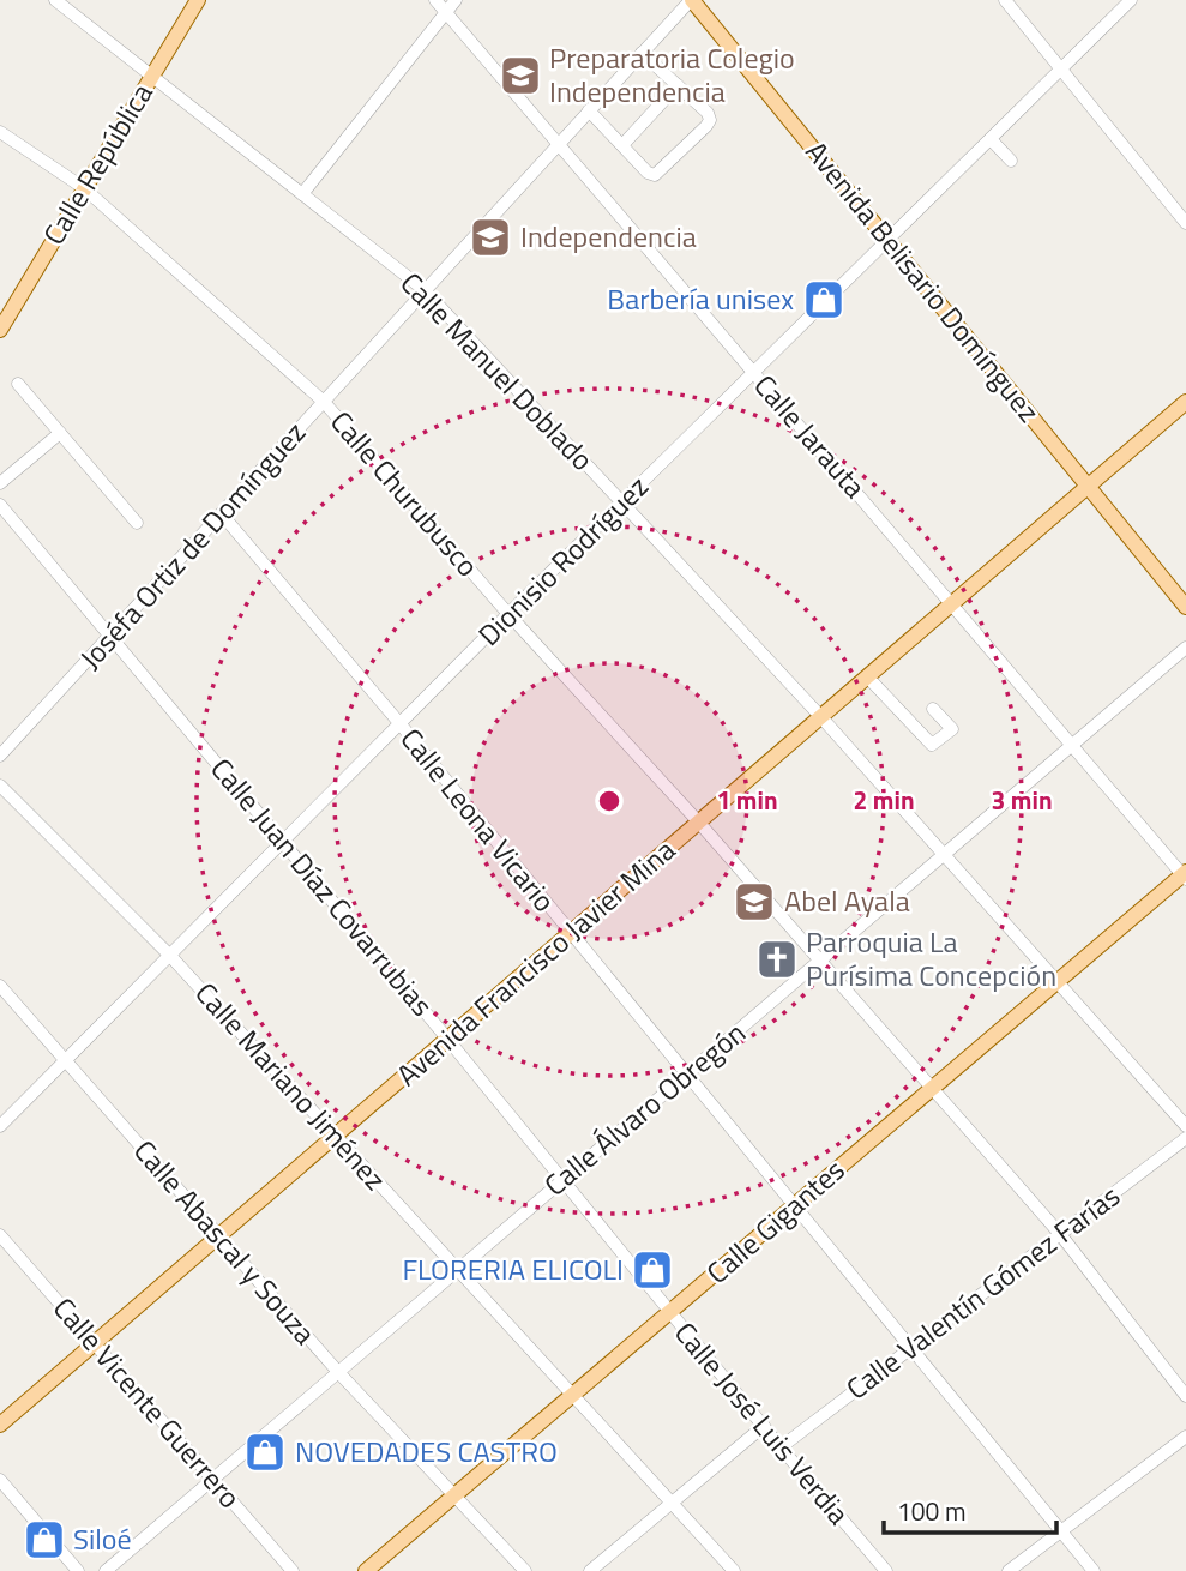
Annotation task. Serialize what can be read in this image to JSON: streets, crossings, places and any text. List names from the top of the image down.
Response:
{
  "streets": {
    "main road": [
      "Calle República",
      "Avenida Belisario Domínguez",
      "Avenida Francisco Javier Mina",
      "Calle Gigantes"
    ],
    "street": [
      "Calle Manuel Doblado",
      "Calle Jarauta",
      "Calle Churubusco",
      "Joséfa Ortiz de Domínguez",
      "Dionisio Rodríguez",
      "Calle Leona Vicario",
      "Calle Juan Díaz Covarrubias",
      "Calle Mariano Jiménez",
      "Calle Álvaro Obregón",
      "Calle Abascal y Souza",
      "Calle Valentín Gómez Farías",
      "Calle Vicente Guerrero",
      "Calle José Luis Verdia"
    ]
  },
  "crossings": [
    ["Calle República", "Calle Manuel Doblado"],
    ["Calle República", "Calle Churubusco"],
    ["Avenida Belisario Domínguez", "Joséfa Ortiz de Domínguez"],
    ["Avenida Belisario Domínguez", "Dionisio Rodríguez"],
    ["Avenida Belisario Domínguez", "Avenida Francisco Javier Mina"],
    ["Calle Manuel Doblado", "Joséfa Ortiz de Domínguez"],
    ["Calle Manuel Doblado", "Dionisio Rodríguez"],
    ["Calle Manuel Doblado", "Avenida Francisco Javier Mina"],
    ["Calle Manuel Doblado", "Calle Álvaro Obregón"],
    ["Calle Manuel Doblado", "Calle Gigantes"],
    ["Calle Jarauta", "Joséfa Ortiz de Domínguez"],
    ["Calle Jarauta", "Dionisio Rodríguez"],
    ["Calle Jarauta", "Avenida Francisco Javier Mina"],
    ["Calle Jarauta", "Calle Álvaro Obregón"],
    ["Calle Jarauta", "Calle Gigantes"],
    ["Calle Churubusco", "Joséfa Ortiz de Domínguez"],
    ["Calle Churubusco", "Dionisio Rodríguez"],
    ["Calle Churubusco", "Avenida Francisco Javier Mina"],
    ["Calle Churubusco", "Calle Álvaro Obregón"],
    ["Calle Churubusco", "Calle Gigantes"],
    ["Calle Churubusco", "Calle Valentín Gómez Farías"],
    ["Joséfa Ortiz de Domínguez", "Calle Leona Vicario"],
    ["Joséfa Ortiz de Domínguez", "Calle Juan Díaz Covarrubias"],
    ["Dionisio Rodríguez", "Calle Leona Vicario"],
    ["Dionisio Rodríguez", "Calle Juan Díaz Covarrubias"],
    ["Dionisio Rodríguez", "Calle Mariano Jiménez"],
    ["Dionisio Rodríguez", "Calle Abascal y Souza"],
    ["Calle Leona Vicario", "Avenida Francisco Javier Mina"],
    ["Calle Leona Vicario", "Calle Álvaro Obregón"],
    ["Calle Leona Vicario", "Calle Gigantes"],
    ["Calle Leona Vicario", "Calle Valentín Gómez Farías"],
    ["Calle Juan Díaz Covarrubias", "Avenida Francisco Javier Mina"],
    ["Calle Juan Díaz Covarrubias", "Calle Álvaro Obregón"],
    ["Calle Juan Díaz Covarrubias", "Calle Gigantes"],
    ["Calle Juan Díaz Covarrubias", "Calle José Luis Verdia"],
    ["Avenida Francisco Javier Mina", "Calle Mariano Jiménez"],
    ["Avenida Francisco Javier Mina", "Calle Abascal y Souza"],
    ["Avenida Francisco Javier Mina", "Calle Vicente Guerrero"],
    ["Calle Mariano Jiménez", "Calle Álvaro Obregón"],
    ["Calle Mariano Jiménez", "Calle Gigantes"],
    ["Calle Álvaro Obregón", "Calle Abascal y Souza"],
    ["Calle Álvaro Obregón", "Calle Vicente Guerrero"],
    ["Calle Gigantes", "Calle Abascal y Souza"],
    ["Calle Gigantes", "Calle José Luis Verdia"],
    ["Calle Valentín Gómez Farías", "Calle José Luis Verdia"]
  ],
  "places": {
    "school or university": ["Preparatoria Colegio Independencia", "Independencia", "Abel Ayala"],
    "shop": [
      "Barbería unisex",
      "FLORERIA ELICOLI",
      "NOVEDADES CASTRO",
      "Siloé"
    ],
    "church": ["Parroquia La Purísima Concepción"]
  },
  "scale_bar": "100 m",
  "rings": ["1 min", "2 min", "3 min"]
}
